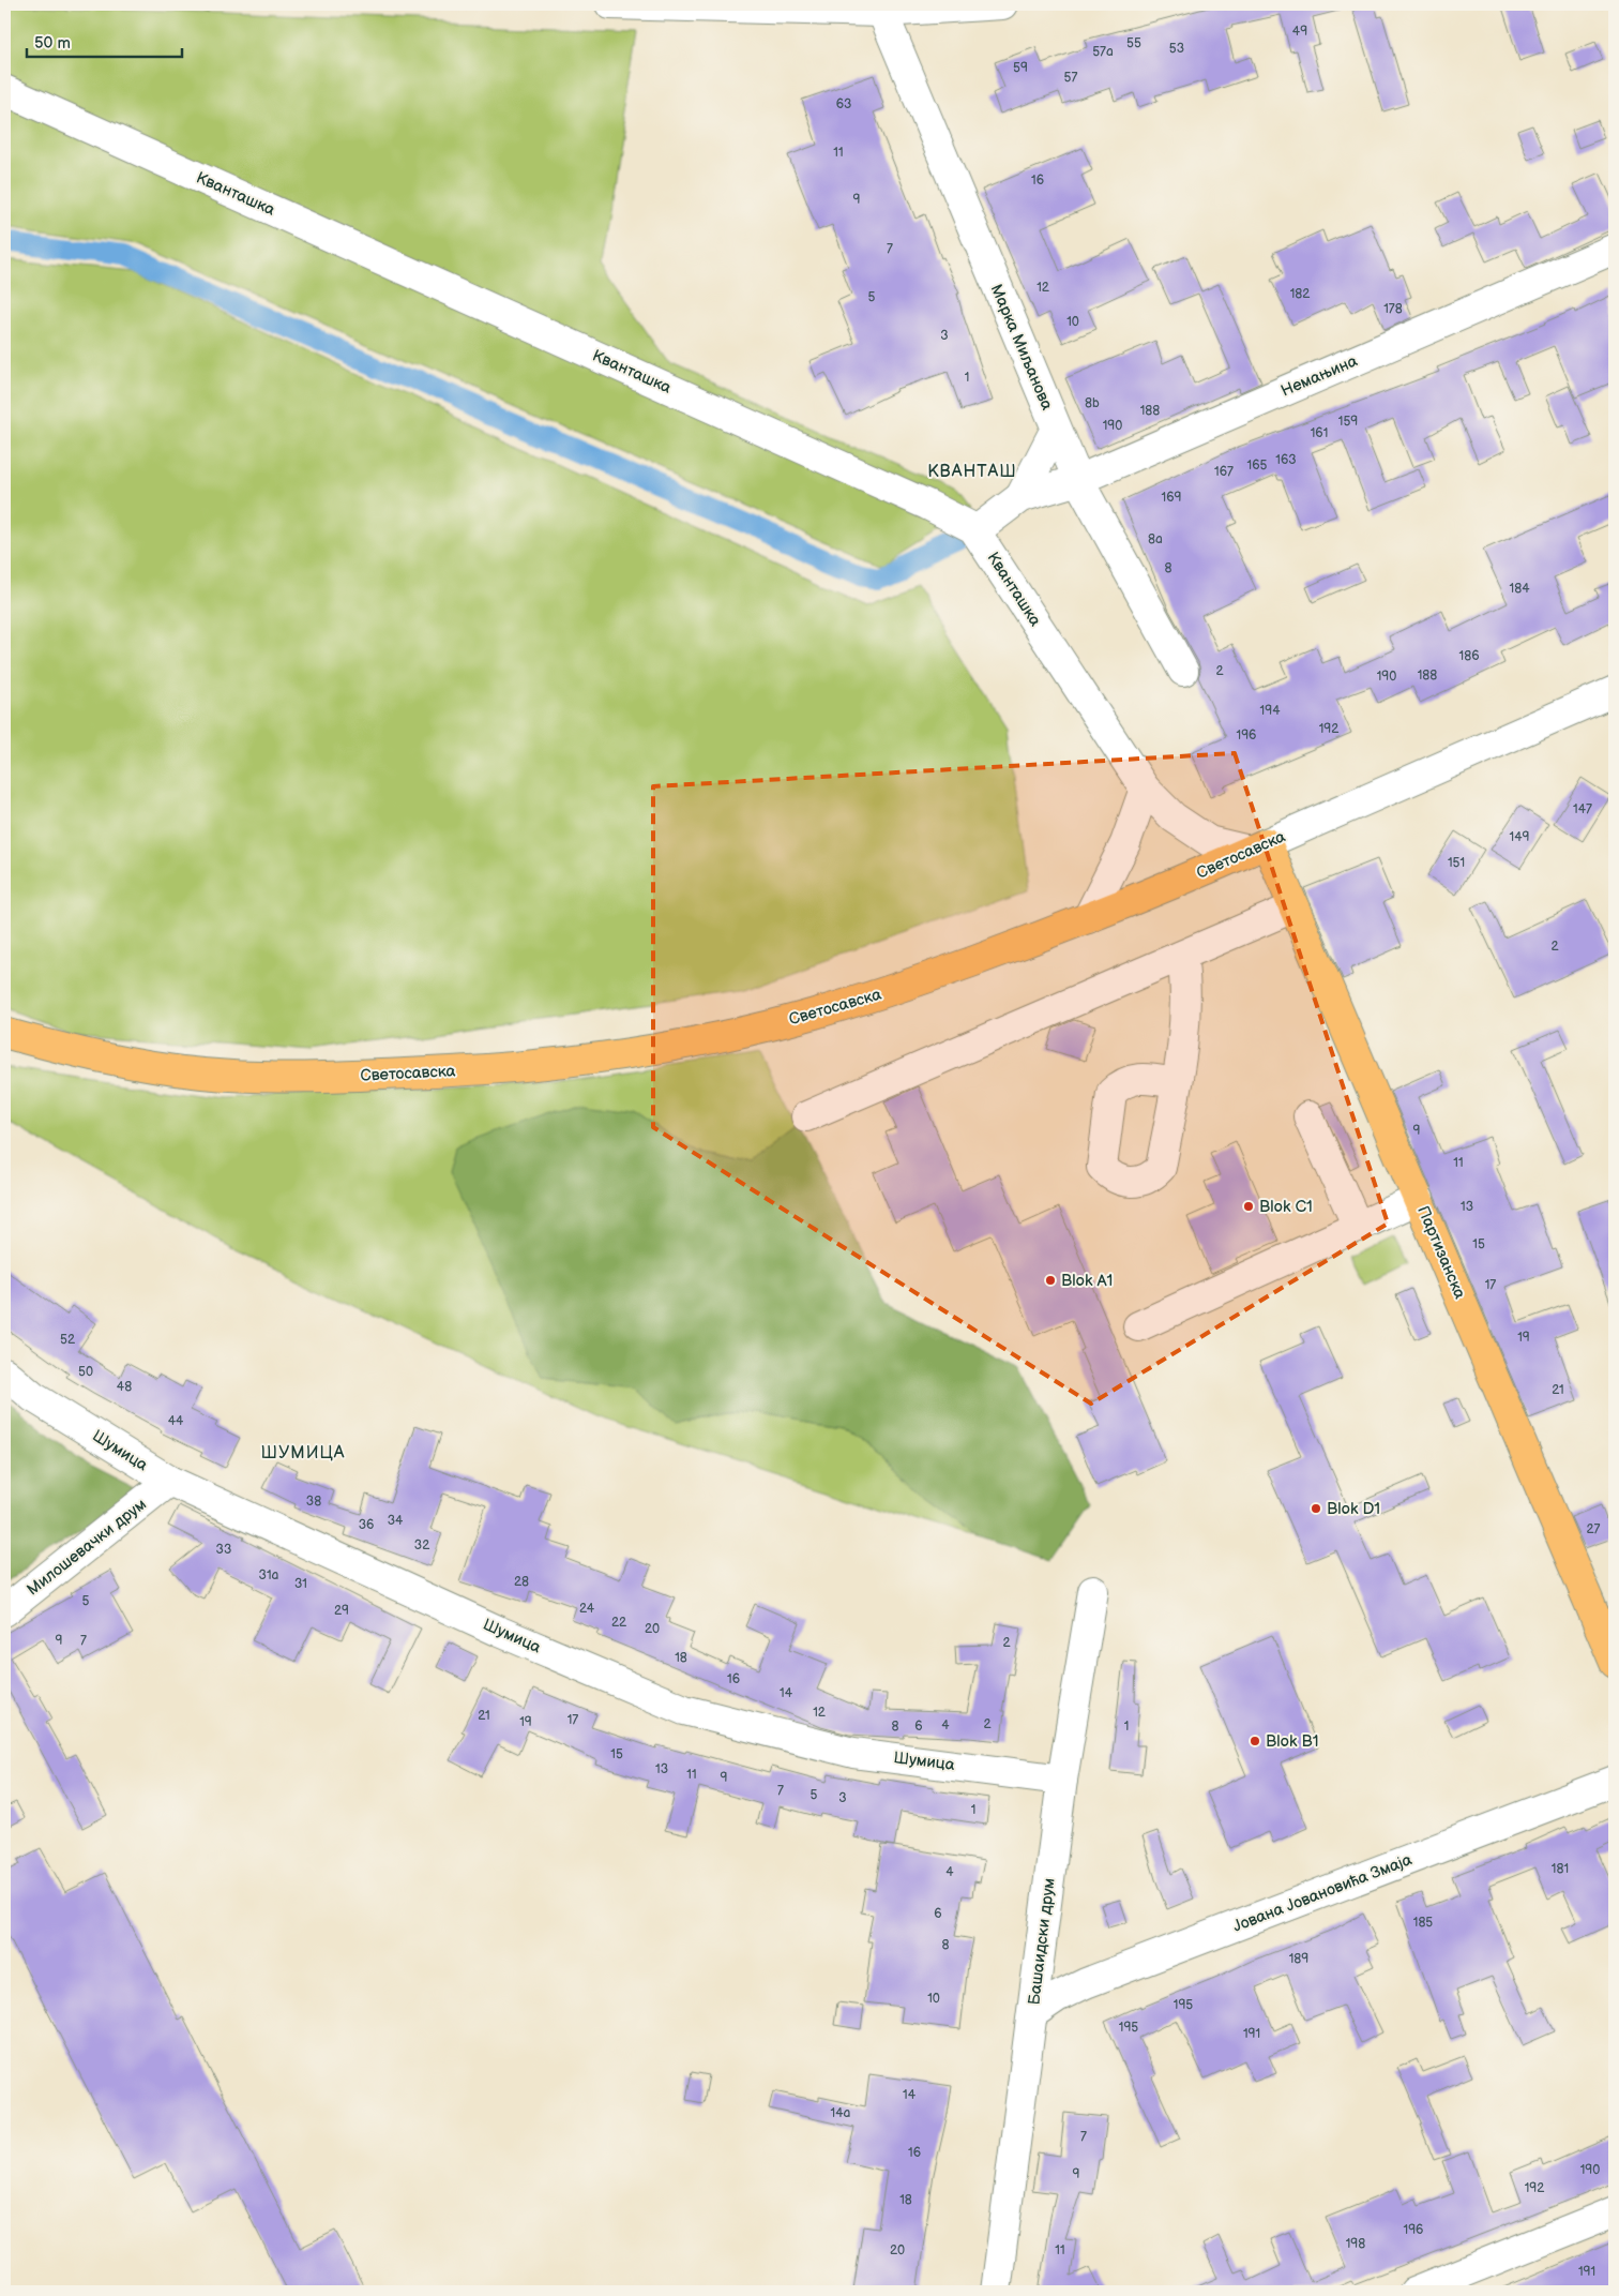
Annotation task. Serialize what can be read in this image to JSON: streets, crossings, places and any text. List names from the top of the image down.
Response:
{
  "streets": {
    "main road": ["Светосавска", "Партизанска"],
    "street": [
      "Кванташка",
      "Марка Миљанова",
      "Немањина",
      "Шумица",
      "Милошевачки друм",
      "Јована Јовановића Змаја",
      "Башаидски друм"
    ]
  },
  "crossings": [
    ["Кванташка", "Немањина"],
    ["Кванташка", "Светосавска"],
    ["Кванташка", "Партизанска"],
    ["Марка Миљанова", "Немањина"],
    ["Светосавска", "Партизанска"],
    ["Шумица", "Милошевачки друм"],
    ["Шумица", "Башаидски друм"],
    ["Јована Јовановића Змаја", "Башаидски друм"]
  ],
  "districts": ["КВАНТАШ", "ШУМИЦА"],
  "places": [
    "Blok C1",
    "Blok A1",
    "Blok D1",
    "Blok B1"
  ],
  "house_numbers": [
    "49",
    "55",
    "53",
    "57a",
    "59",
    "57",
    "63",
    "11",
    "16",
    "9",
    "7",
    "12",
    "182",
    "5",
    "178",
    "10",
    "3",
    "1",
    "8b",
    "188",
    "159",
    "190",
    "161",
    "163",
    "165",
    "167",
    "169",
    "8a",
    "8",
    "184",
    "186",
    "2",
    "188",
    "190",
    "194",
    "192",
    "196",
    "147",
    "149",
    "151",
    "2",
    "9",
    "11",
    "13",
    "15",
    "17",
    "19",
    "52",
    "50",
    "48",
    "21",
    "44",
    "38",
    "34",
    "36",
    "27",
    "32",
    "33",
    "31a",
    "28",
    "31",
    "5",
    "24",
    "29",
    "22",
    "20",
    "9",
    "7",
    "2",
    "18",
    "16",
    "14",
    "12",
    "21",
    "17",
    "19",
    "2",
    "4",
    "8",
    "6",
    "1",
    "15",
    "13",
    "11",
    "9",
    "7",
    "5",
    "3",
    "1",
    "181",
    "4",
    "6",
    "185",
    "8",
    "189",
    "10",
    "195",
    "195",
    "191",
    "14",
    "14a",
    "7",
    "16",
    "190",
    "9",
    "192",
    "18",
    "196",
    "198",
    "20",
    "11",
    "191"
  ],
  "scale_bar": "50 m"
}
